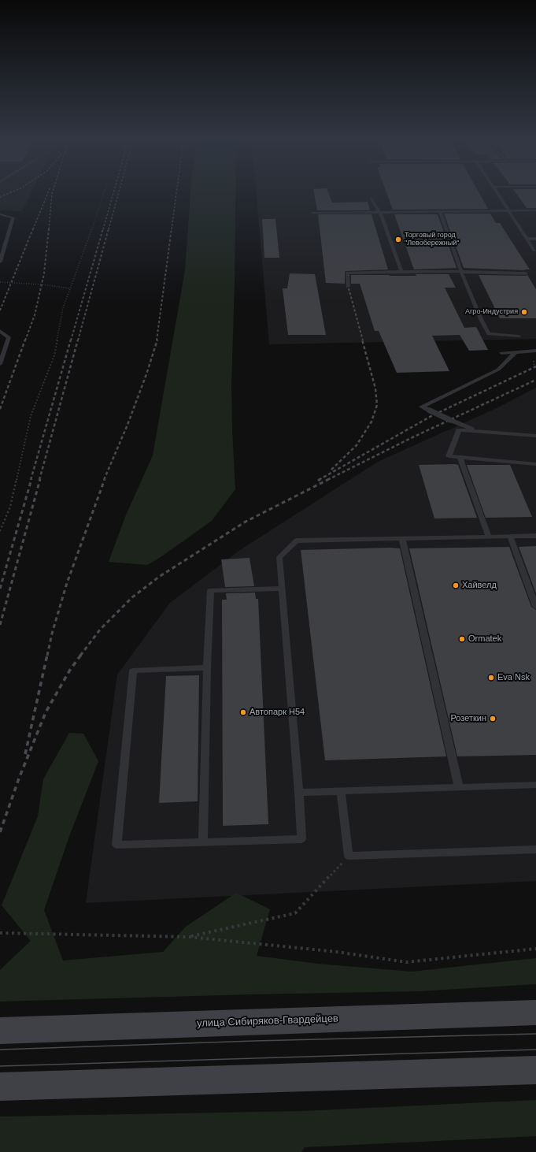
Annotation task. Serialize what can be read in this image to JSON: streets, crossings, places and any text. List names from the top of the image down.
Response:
{
  "streets": {
    "main road": ["улица Сибиряков-Гвардейцев"]
  },
  "places": [
    "Торговый город \"Левобережный\"",
    "Агро-Индустрия",
    "Хайвелд",
    "Ormatek",
    "Eva Nsk",
    "Автопарк Н54",
    "Розеткин"
  ]
}
